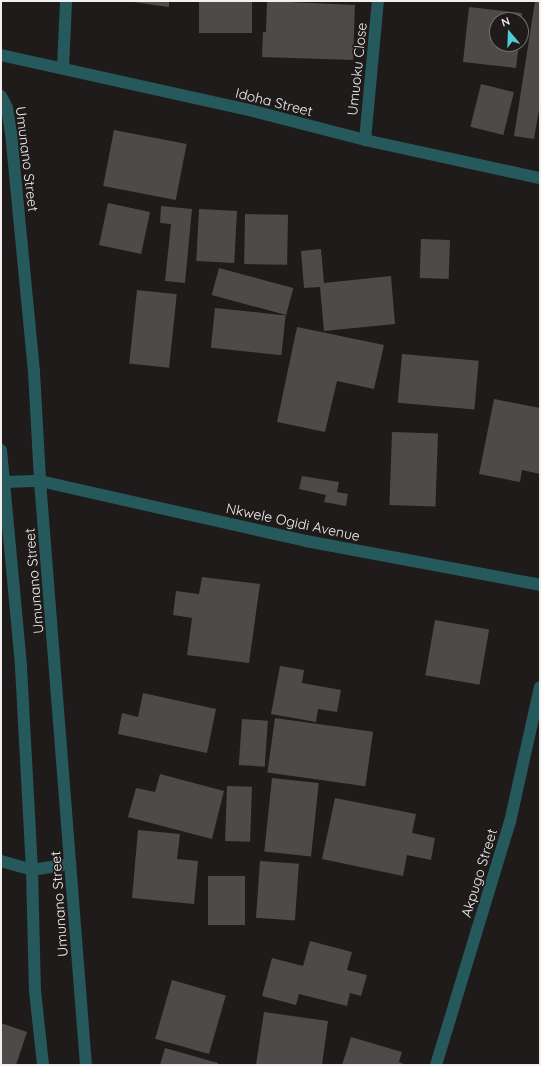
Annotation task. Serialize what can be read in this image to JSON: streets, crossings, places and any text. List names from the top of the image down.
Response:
{
  "streets": {
    "street": [
      "Umuoku Close",
      "Idoha Street",
      "Umunano Street",
      "Nkwele Ogidi Avenue",
      "Akpugo Street"
    ]
  },
  "crossings": [
    ["Umuoku Close", "Idoha Street"],
    ["Umunano Street", "Nkwele Ogidi Avenue"]
  ],
  "north": "top"
}
